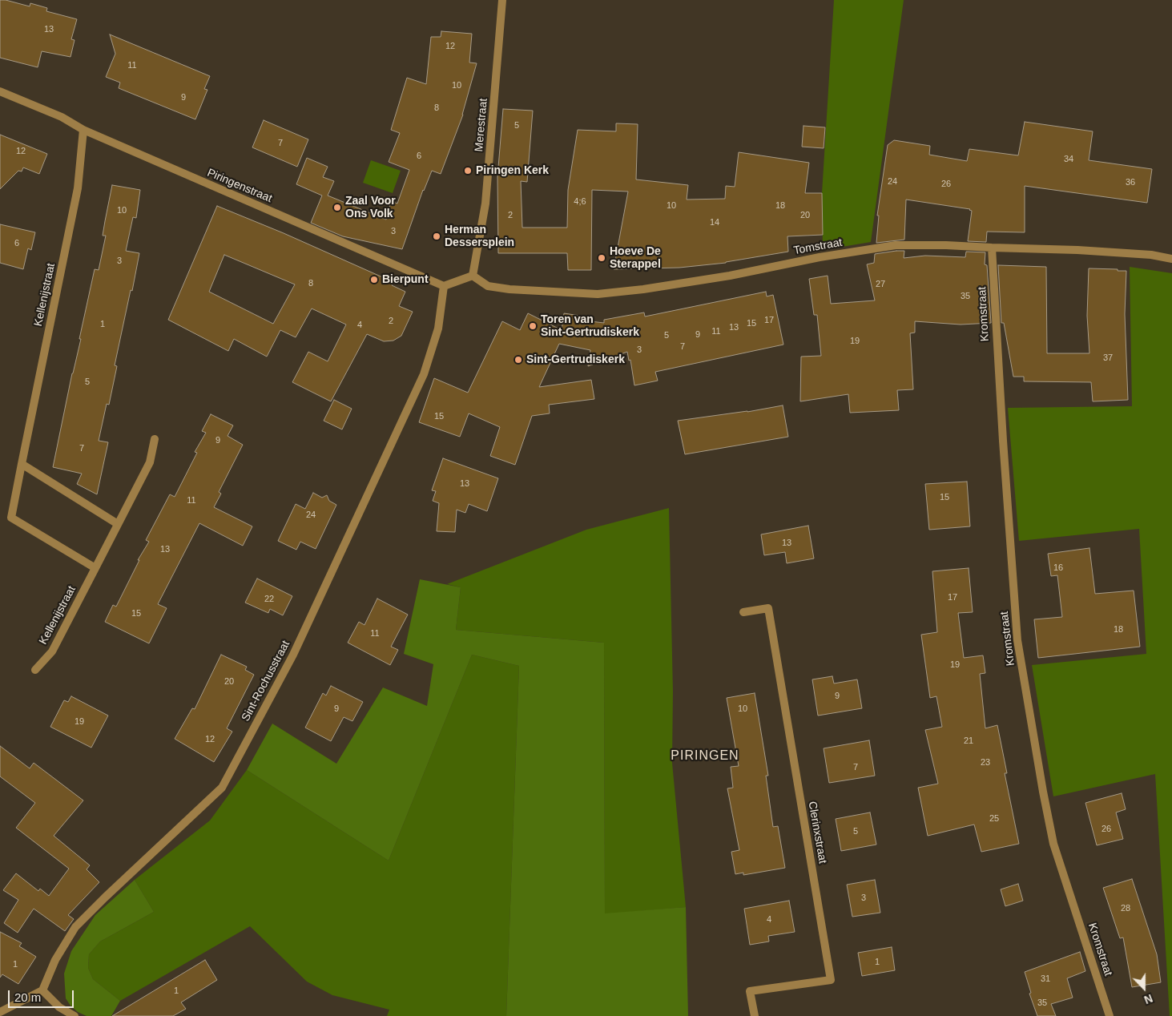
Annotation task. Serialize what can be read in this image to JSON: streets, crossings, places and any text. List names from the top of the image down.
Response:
{
  "streets": {
    "street": [
      "Merestraat",
      "Piringenstraat",
      "Tomstraat",
      "Kellenijstraat",
      "Kromstraat",
      "Sint-Rochusstraat",
      "Clerinxstraat"
    ]
  },
  "crossings": [
    ["Merestraat", "Tomstraat"],
    ["Piringenstraat", "Kellenijstraat"],
    ["Piringenstraat", "Sint-Rochusstraat"],
    ["Tomstraat", "Kromstraat"]
  ],
  "districts": ["PIRINGEN"],
  "places": [
    "Piringen Kerk",
    "Zaal Voor Ons Volk",
    "Herman Dessersplein",
    "Hoeve De Sterappel",
    "Bierpunt",
    "Toren van Sint-Gertrudiskerk",
    "Sint-Gertrudiskerk"
  ],
  "house_numbers": [
    "13",
    "12",
    "11",
    "10",
    "9",
    "8",
    "5",
    "7",
    "12",
    "6",
    "34",
    "24",
    "36",
    "26",
    "4;6",
    "10",
    "18",
    "10",
    "2",
    "20",
    "14",
    "3",
    "6",
    "3",
    "8",
    "27",
    "35",
    "17",
    "2",
    "15",
    "1",
    "4",
    "13",
    "11",
    "9",
    "5",
    "19",
    "7",
    "3",
    "37",
    "5",
    "15",
    "9",
    "7",
    "13",
    "15",
    "11",
    "24",
    "13",
    "13",
    "16",
    "17",
    "22",
    "15",
    "18",
    "11",
    "19",
    "20",
    "9",
    "9",
    "10",
    "19",
    "12",
    "21",
    "23",
    "7",
    "25",
    "26",
    "5",
    "3",
    "28",
    "4",
    "1",
    "1",
    "31",
    "1",
    "35"
  ],
  "scale_bar": "20 m",
  "north": "bottom"
}
